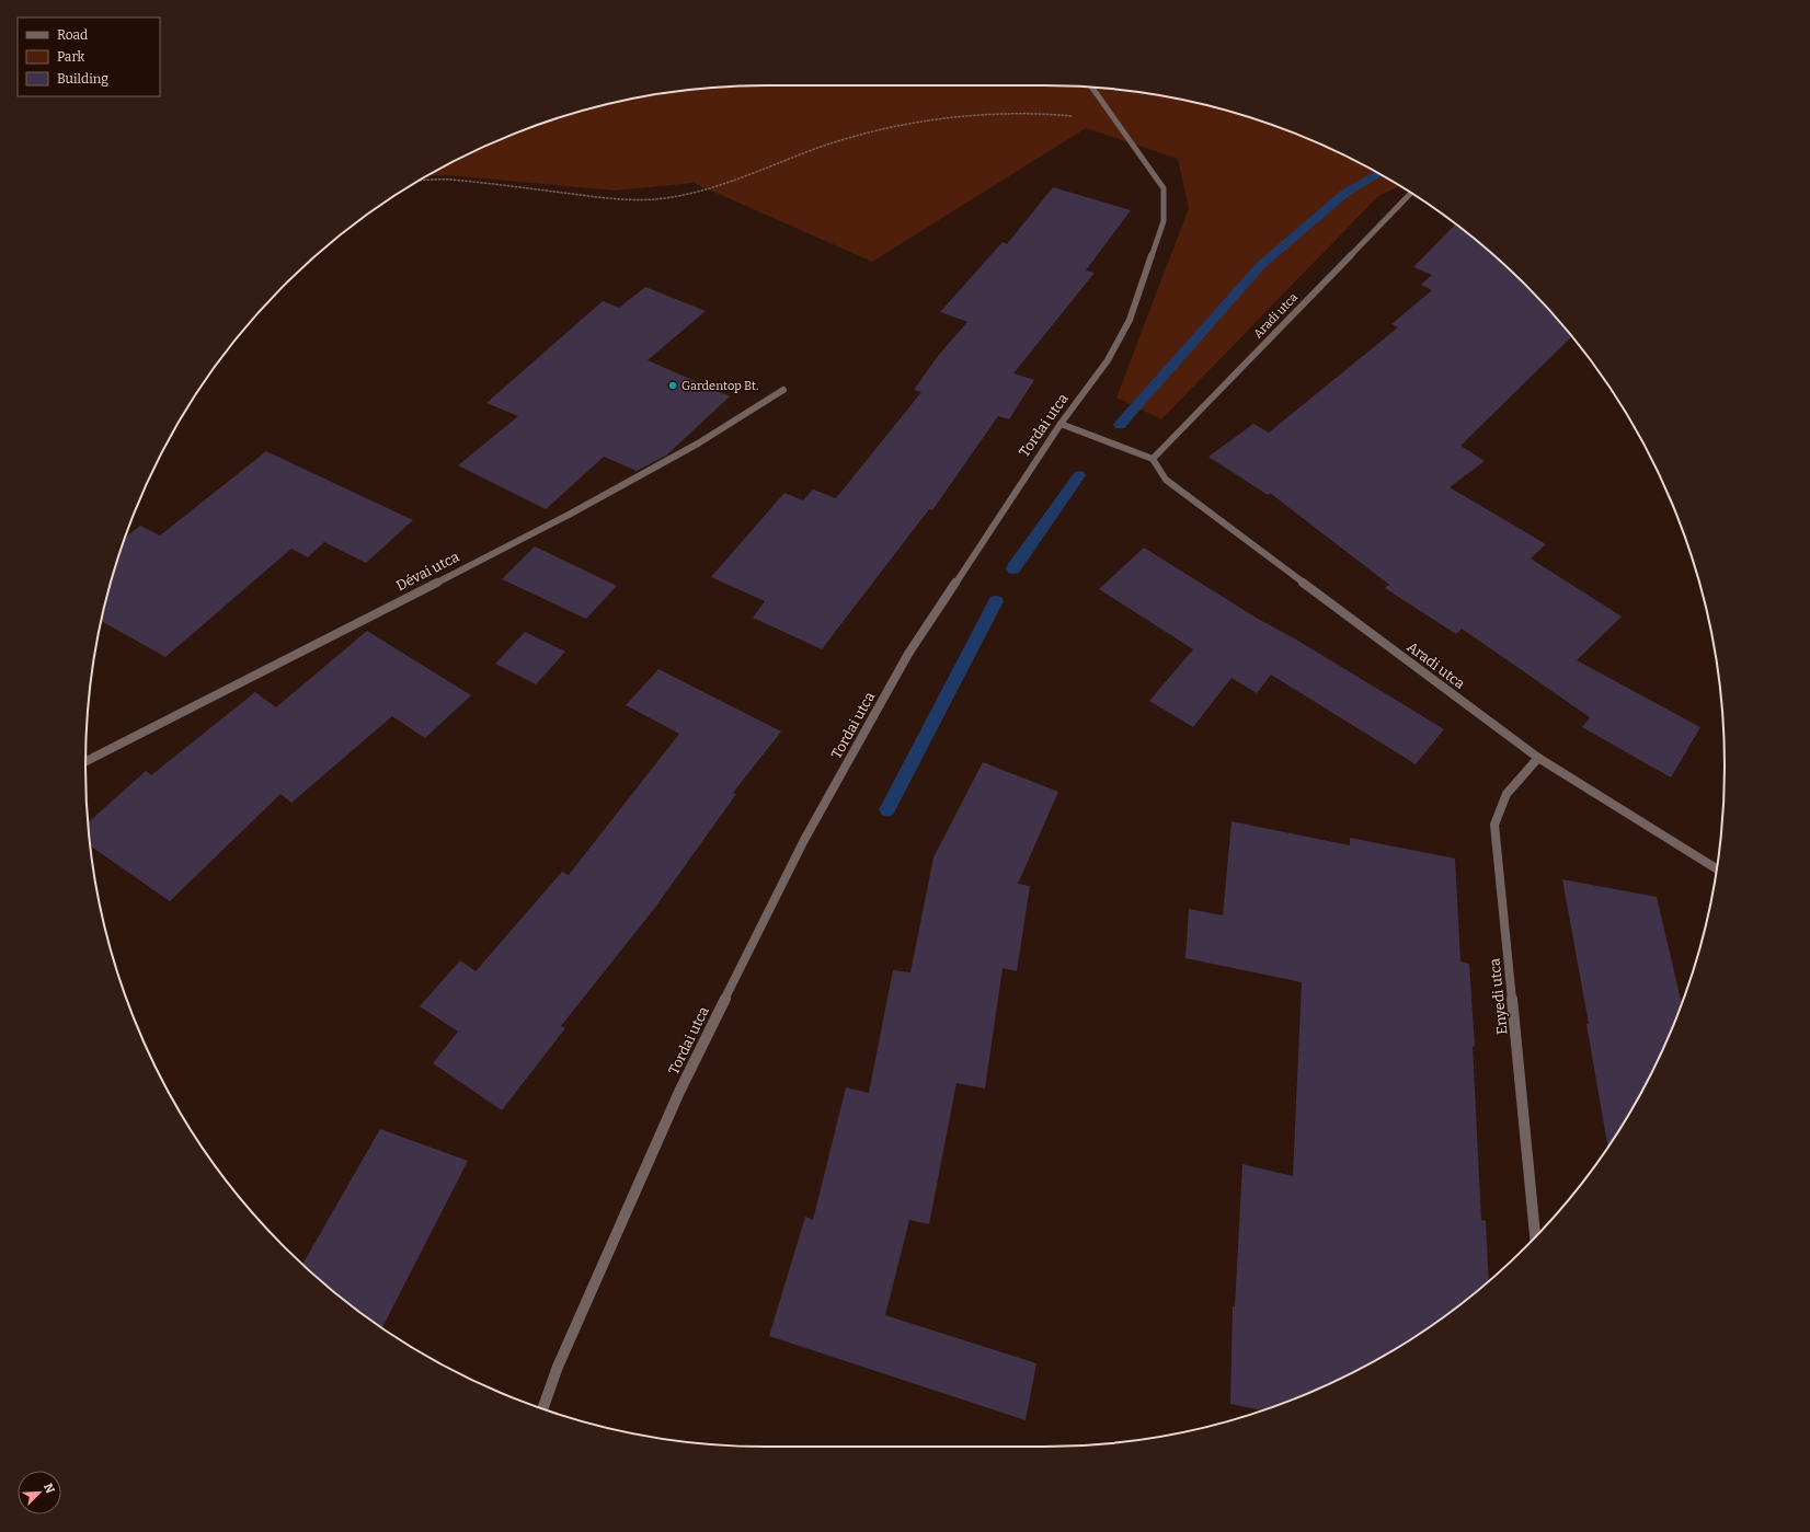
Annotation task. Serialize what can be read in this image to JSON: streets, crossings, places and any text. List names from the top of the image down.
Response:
{
  "streets": {
    "street": [
      "Aradi utca",
      "Tordai utca",
      "Dévai utca",
      "Enyedi utca"
    ]
  },
  "crossings": [
    ["Aradi utca", "Enyedi utca"]
  ],
  "places": ["Gardentop Bt."],
  "legend": ["Road", "Park", "Building"],
  "north": "top right"
}
